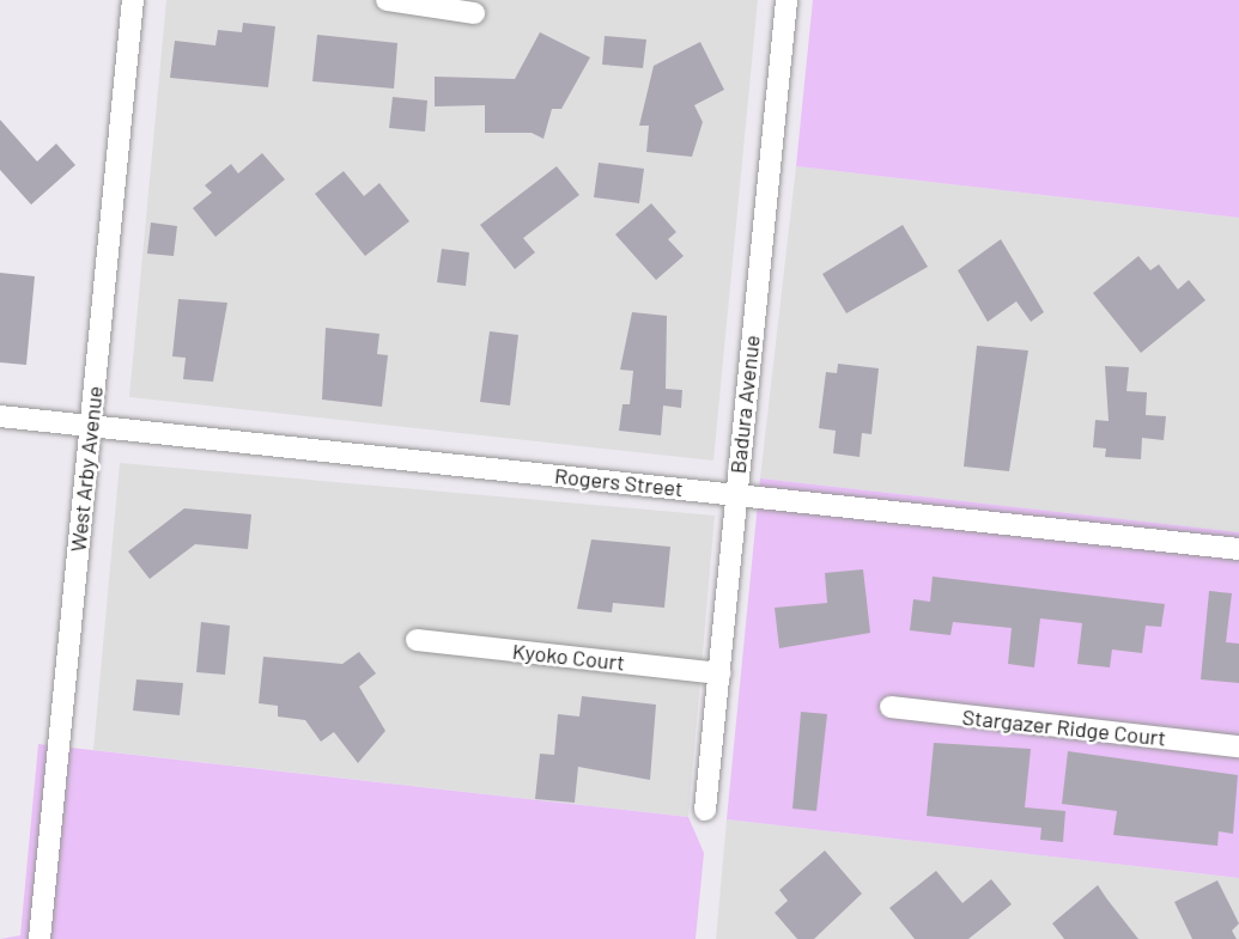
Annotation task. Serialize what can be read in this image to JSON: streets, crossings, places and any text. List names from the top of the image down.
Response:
{
  "streets": {
    "street": [
      "Badura Avenue",
      "West Arby Avenue",
      "Rogers Street",
      "Kyoko Court",
      "Stargazer Ridge Court"
    ]
  },
  "crossings": [
    ["Badura Avenue", "Rogers Street"],
    ["Badura Avenue", "Kyoko Court"],
    ["West Arby Avenue", "Rogers Street"]
  ]
}
